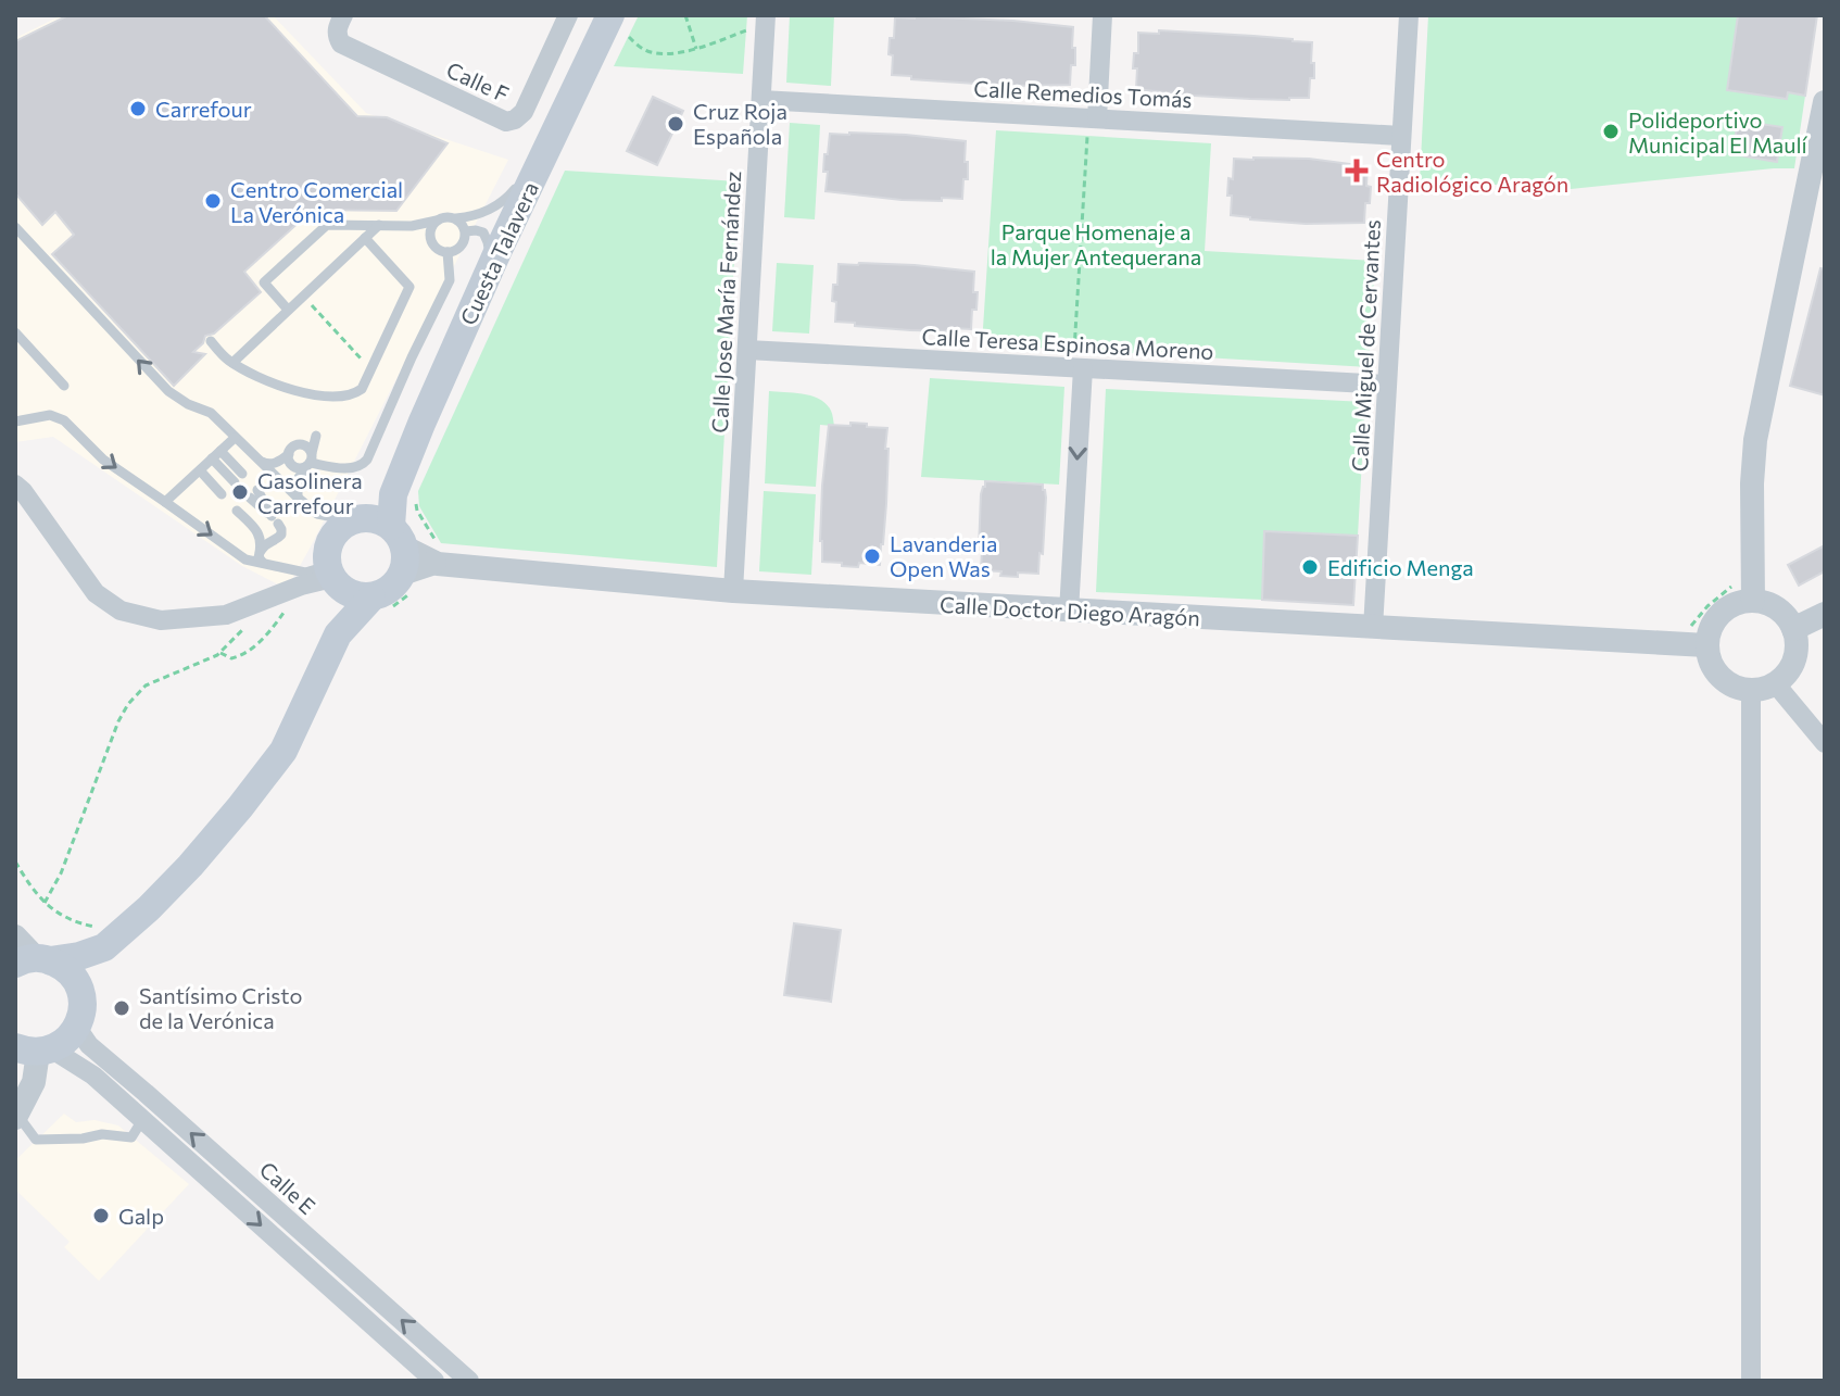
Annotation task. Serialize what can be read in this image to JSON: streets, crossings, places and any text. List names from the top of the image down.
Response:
{
  "streets": {
    "main road": ["Cuesta Talavera"],
    "street": [
      "Calle F",
      "Calle Remedios Tomás",
      "Calle Jose María Fernández",
      "Calle Teresa Espinosa Moreno",
      "Calle Miguel de Cervantes",
      "Calle Doctor Diego Aragón",
      "Calle E"
    ]
  },
  "crossings": [
    ["Calle Remedios Tomás", "Calle Jose María Fernández"],
    ["Calle Remedios Tomás", "Calle Miguel de Cervantes"],
    ["Cuesta Talavera", "Calle Doctor Diego Aragón"],
    ["Calle Jose María Fernández", "Calle Teresa Espinosa Moreno"],
    ["Calle Jose María Fernández", "Calle Doctor Diego Aragón"],
    ["Calle Teresa Espinosa Moreno", "Calle Miguel de Cervantes"],
    ["Calle Miguel de Cervantes", "Calle Doctor Diego Aragón"]
  ],
  "parks": ["Parque Homenaje a la Mujer Antequerana"],
  "places": {
    "other": [
      "Carrefour",
      "Cruz Roja Española",
      "Polideportivo Municipal El Maulí",
      "Centro Comercial La Verónica",
      "Gasolinera Carrefour",
      "Lavanderia Open Was",
      "Edificio Menga",
      "Santísimo Cristo de la Verónica",
      "Galp"
    ],
    "health": ["Centro Radiológico Aragón"]
  }
}
